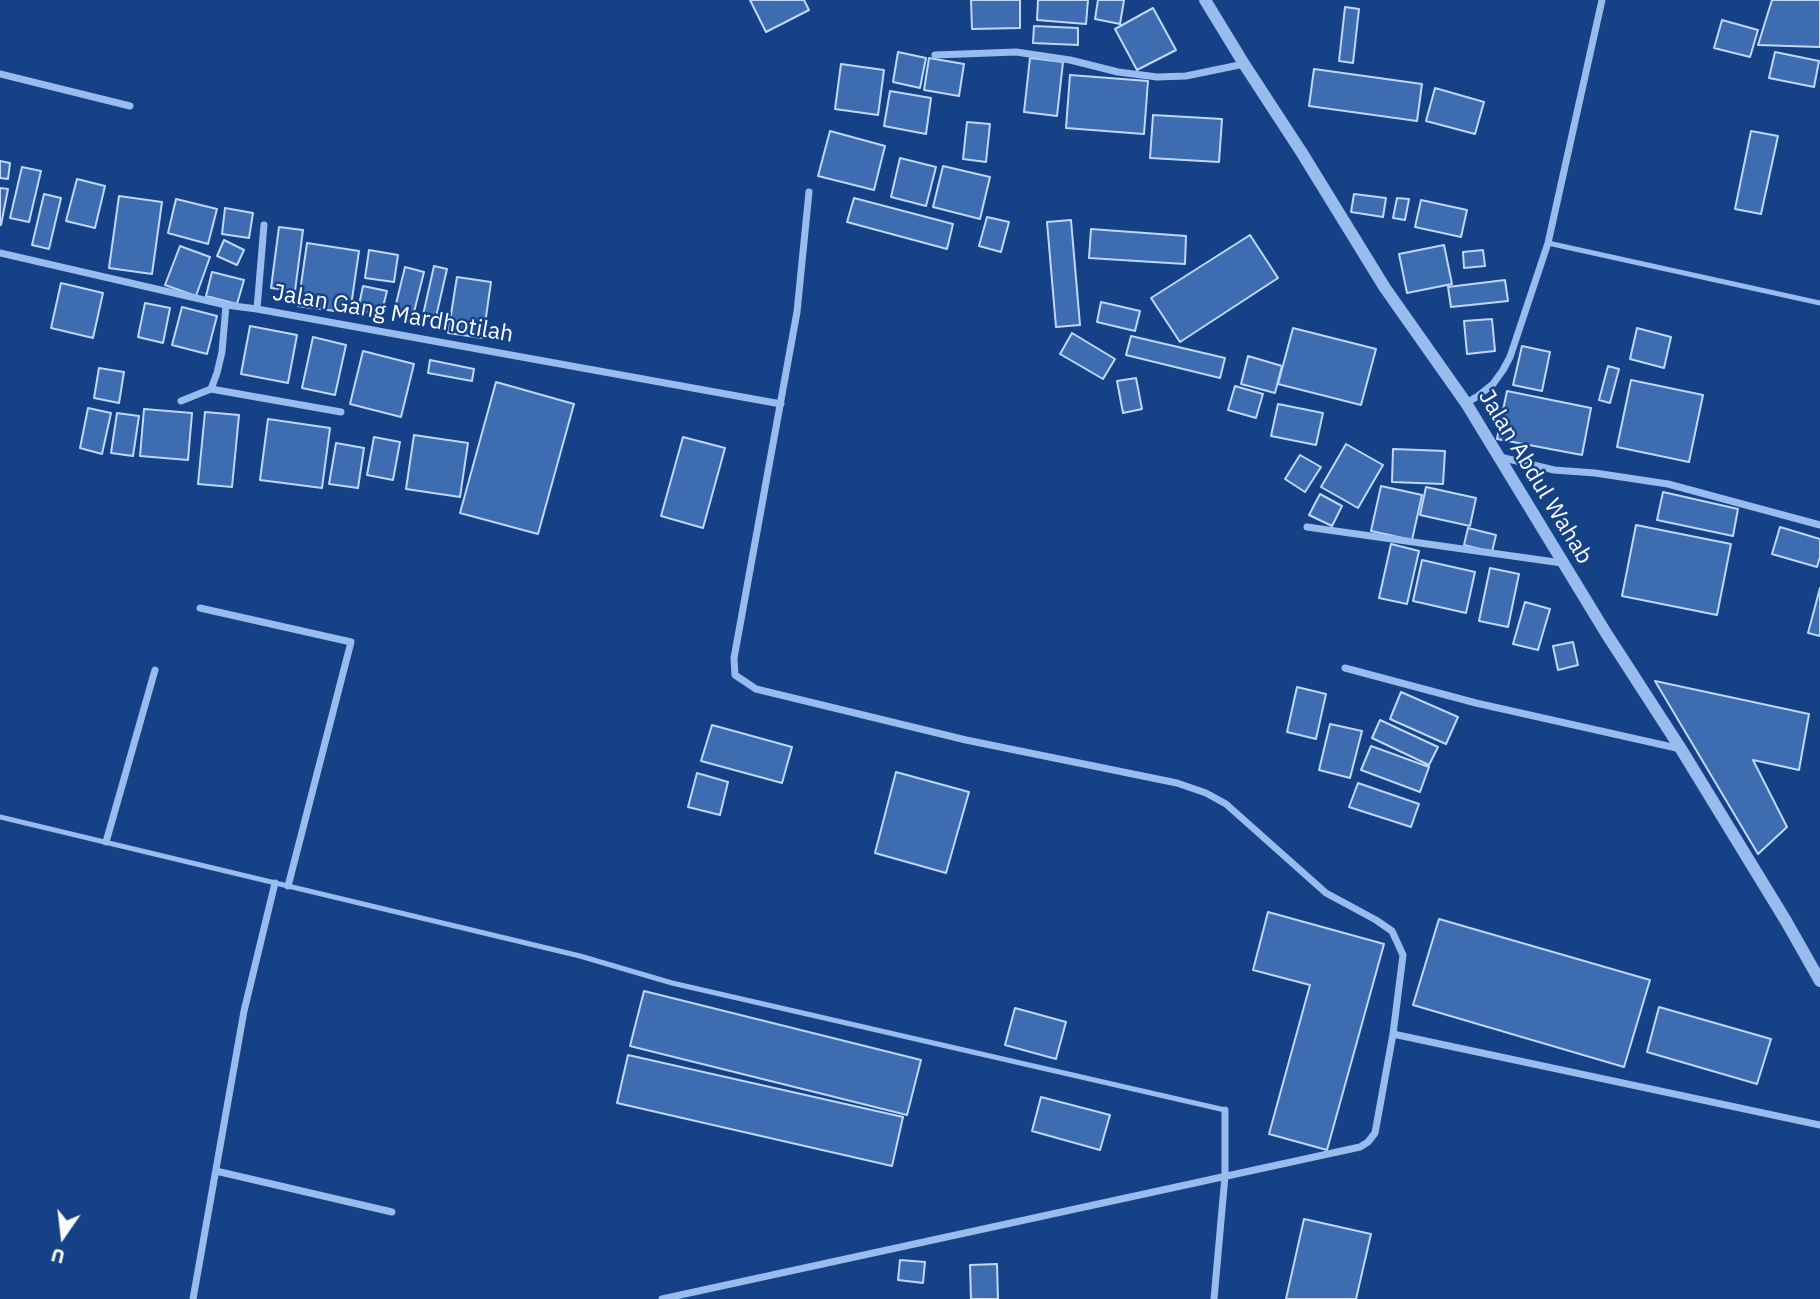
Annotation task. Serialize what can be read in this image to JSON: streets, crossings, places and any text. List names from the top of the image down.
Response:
{
  "streets": {
    "street": ["Jalan Gang Mardhotilah", "Jalan Abdul Wahab"]
  },
  "north": "bottom"
}
